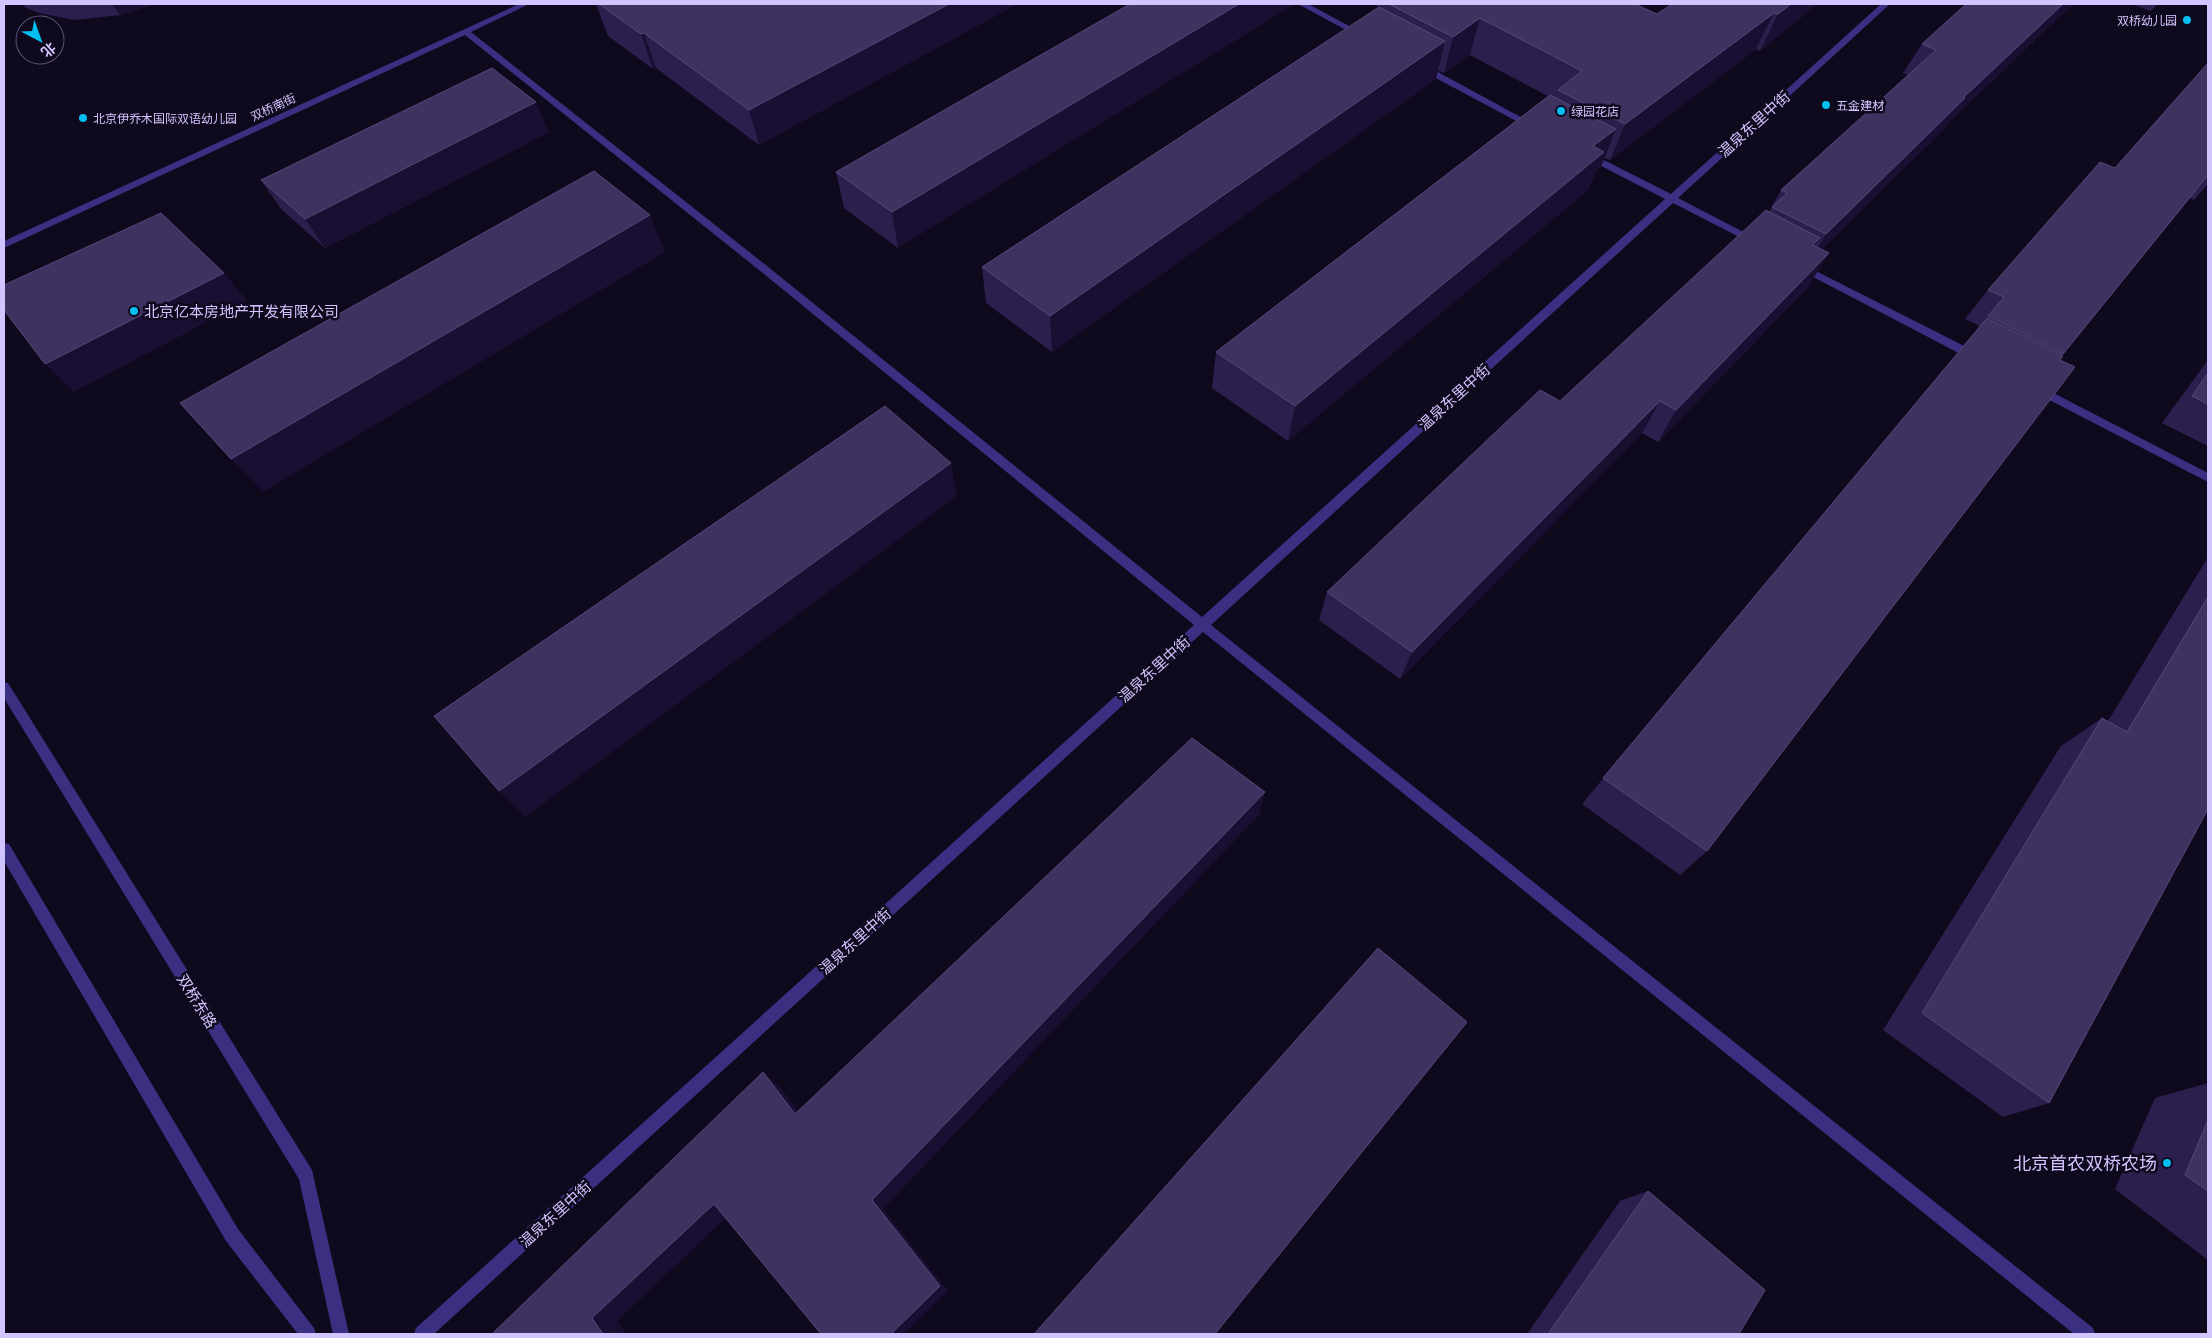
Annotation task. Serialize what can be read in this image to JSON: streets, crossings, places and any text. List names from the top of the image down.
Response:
{
  "streets": {
    "street": ["双桥南街", "温泉东里中街", "双桥东路"]
  },
  "places": [
    "双桥幼儿园",
    "五金建材",
    "绿园花店",
    "北京伊乔木国际双语幼儿园",
    "北京亿本房地产开发有限公司",
    "北京首农双桥农场"
  ],
  "north": "bottom right"
}
